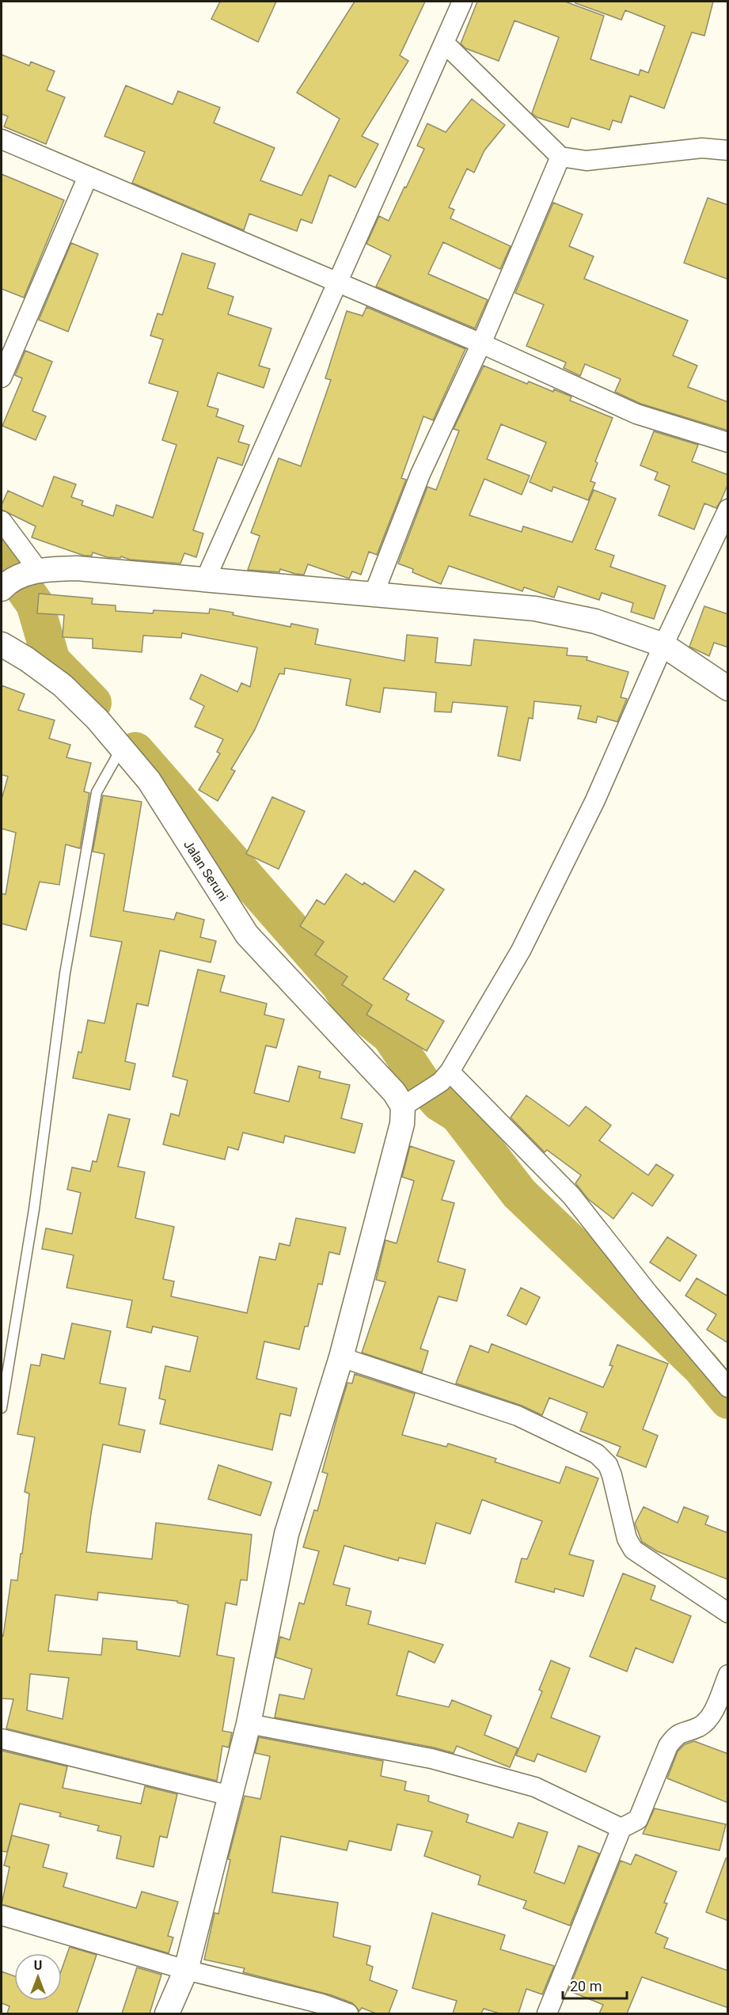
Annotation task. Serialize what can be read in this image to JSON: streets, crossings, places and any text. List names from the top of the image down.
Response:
{
  "streets": {
    "street": ["Jalan Seruni"]
  },
  "scale_bar": "20 m",
  "north": "top"
}
